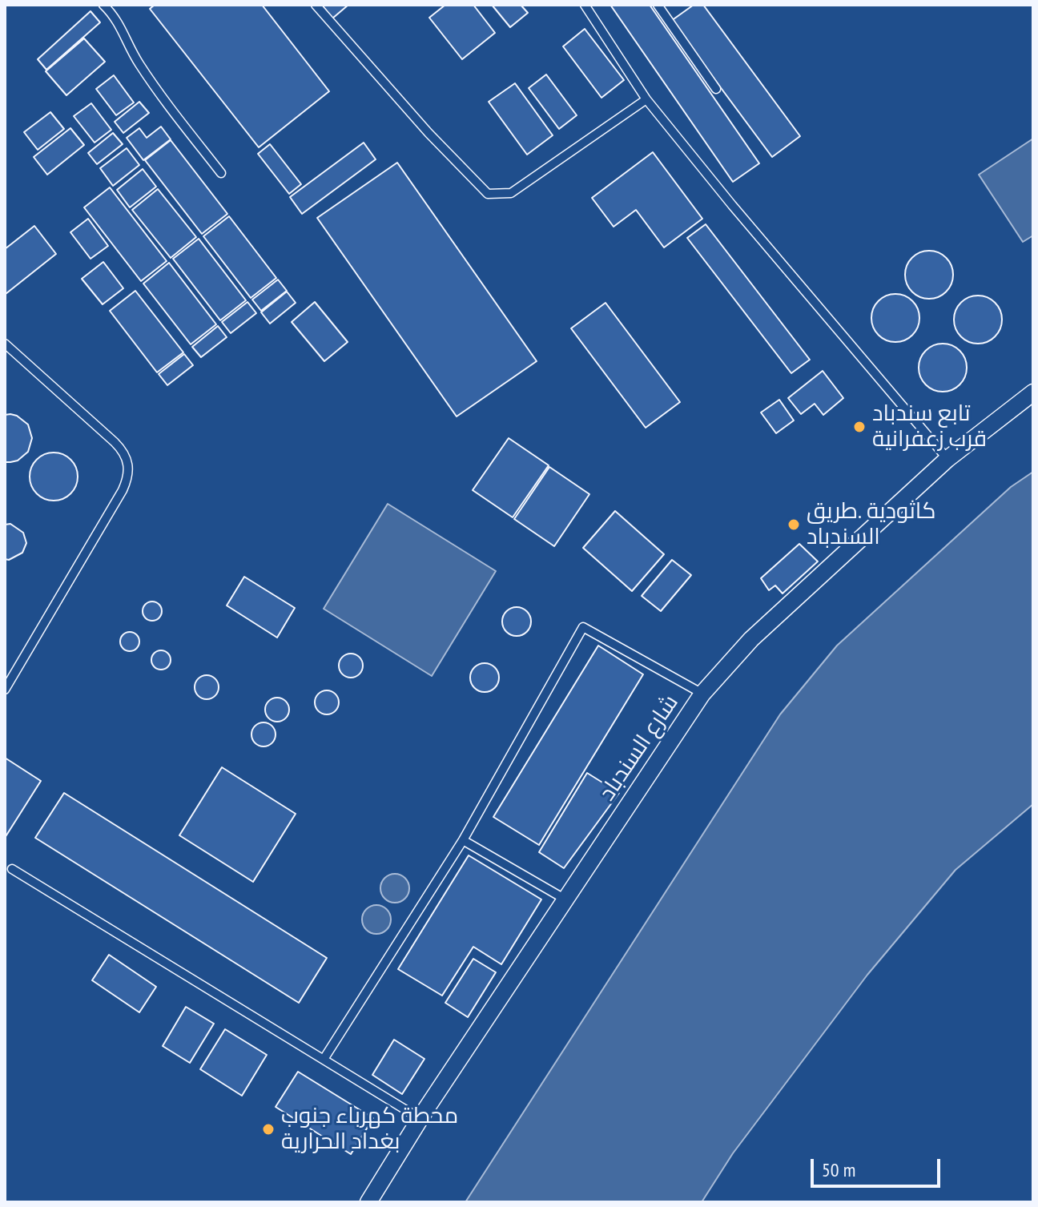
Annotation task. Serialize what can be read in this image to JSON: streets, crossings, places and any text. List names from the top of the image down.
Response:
{
  "streets": {
    "street": ["شارع السندباد"]
  },
  "places": ["تابع سندباد قرب زعفرانية", "كاثودية .طريق السندباد", "محطة كهرباء جنوب بغداد الحرارية"],
  "scale_bar": "50 m"
}
